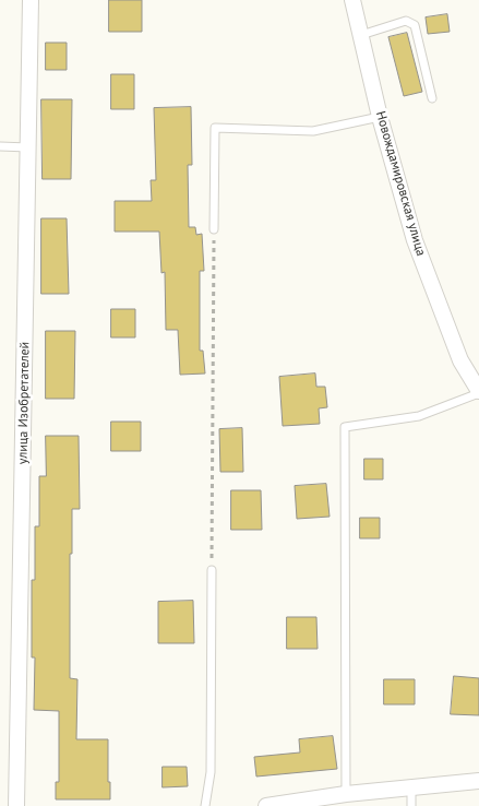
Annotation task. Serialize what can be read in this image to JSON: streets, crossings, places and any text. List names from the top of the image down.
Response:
{
  "streets": {
    "street": ["Новождамировская улица", "улица Изобретателей"]
  }
}
